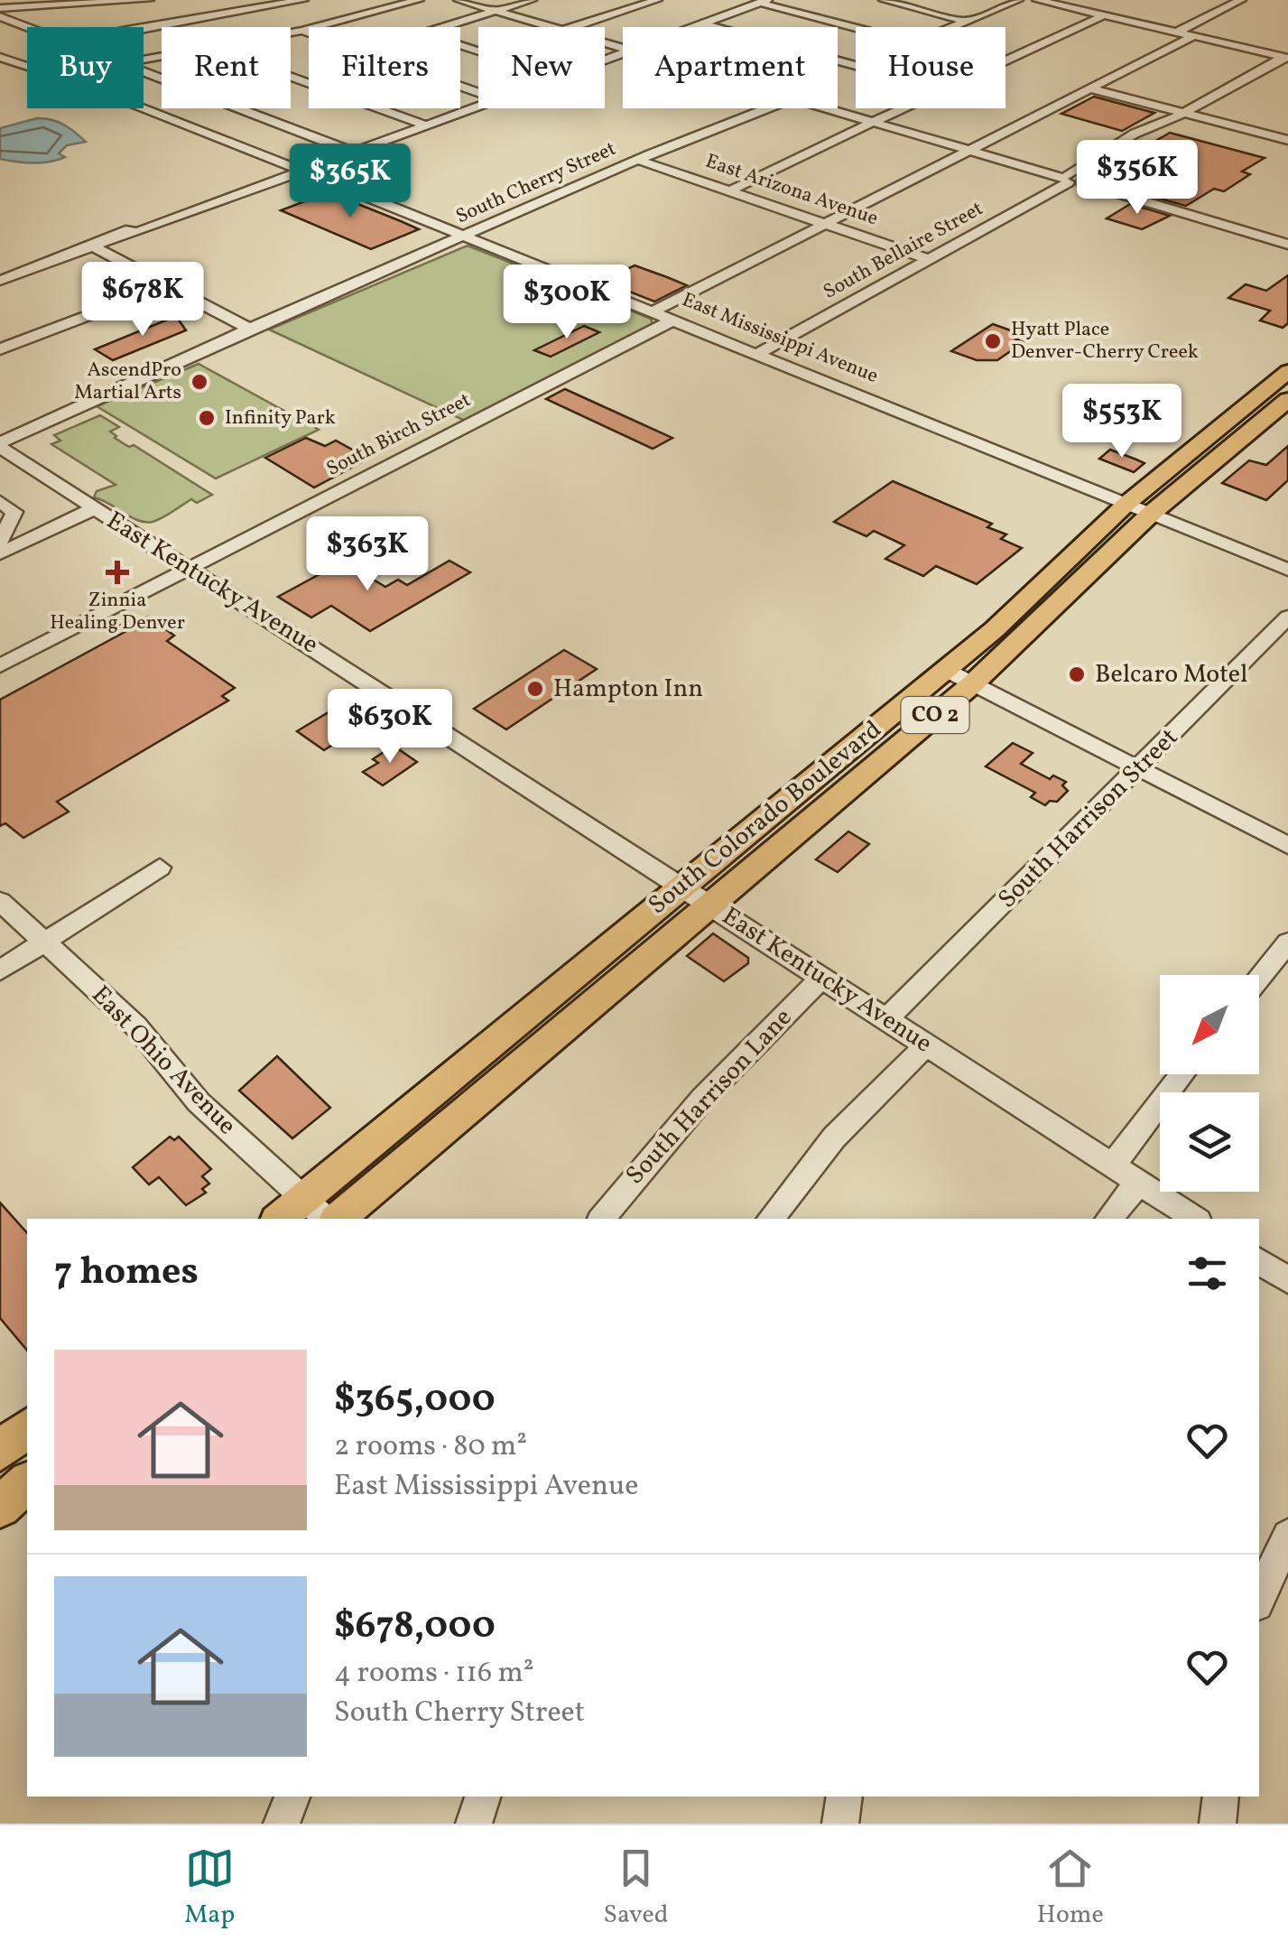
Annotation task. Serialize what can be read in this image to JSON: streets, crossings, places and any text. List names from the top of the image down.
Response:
{
  "streets": {
    "main road": ["CO 2", "South Colorado Boulevard"],
    "street": [
      "South Cherry Street",
      "East Arizona Avenue",
      "South Bellaire Street",
      "East Mississippi Avenue",
      "South Birch Street",
      "East Kentucky Avenue",
      "South Harrison Street",
      "East Ohio Avenue",
      "South Harrison Lane"
    ]
  },
  "crossings": [
    ["South Cherry Street", "East Arizona Avenue"],
    ["South Cherry Street", "East Mississippi Avenue"],
    ["South Cherry Street", "East Kentucky Avenue"],
    ["East Arizona Avenue", "South Bellaire Street"],
    ["South Bellaire Street", "East Mississippi Avenue"],
    ["East Mississippi Avenue", "South Birch Street"],
    ["East Mississippi Avenue", "South Colorado Boulevard"],
    ["South Birch Street", "East Kentucky Avenue"],
    ["East Kentucky Avenue", "South Colorado Boulevard"],
    ["East Kentucky Avenue", "South Harrison Street"],
    ["East Kentucky Avenue", "South Harrison Lane"],
    ["South Colorado Boulevard", "East Ohio Avenue"]
  ],
  "places": {
    "other": [
      "Hyatt Place Denver-Cherry Creek",
      "AscendPro Martial Arts",
      "Infinity Park",
      "Belcaro Motel",
      "Hampton Inn"
    ],
    "health": ["Zinnia Healing Denver"]
  },
  "north": "bottom left",
  "page": {
    "chip": [
      "Buy",
      "Rent",
      "Filters",
      "New",
      "Apartment",
      "House"
    ],
    "price": [
      "$356K",
      "$365K",
      "$678K",
      "$300K",
      "$553K",
      "$363K",
      "$630K"
    ],
    "heading": "7 homes",
    "list": [
      {
        "name": "$365,000",
        "note": "2 rooms · 80 m² · East Mississippi Avenue"
      },
      {
        "name": "$678,000",
        "note": "4 rooms · 116 m² · South Cherry Street"
      }
    ],
    "tabs": ["Map", "Saved", "Home"]
  }
}
